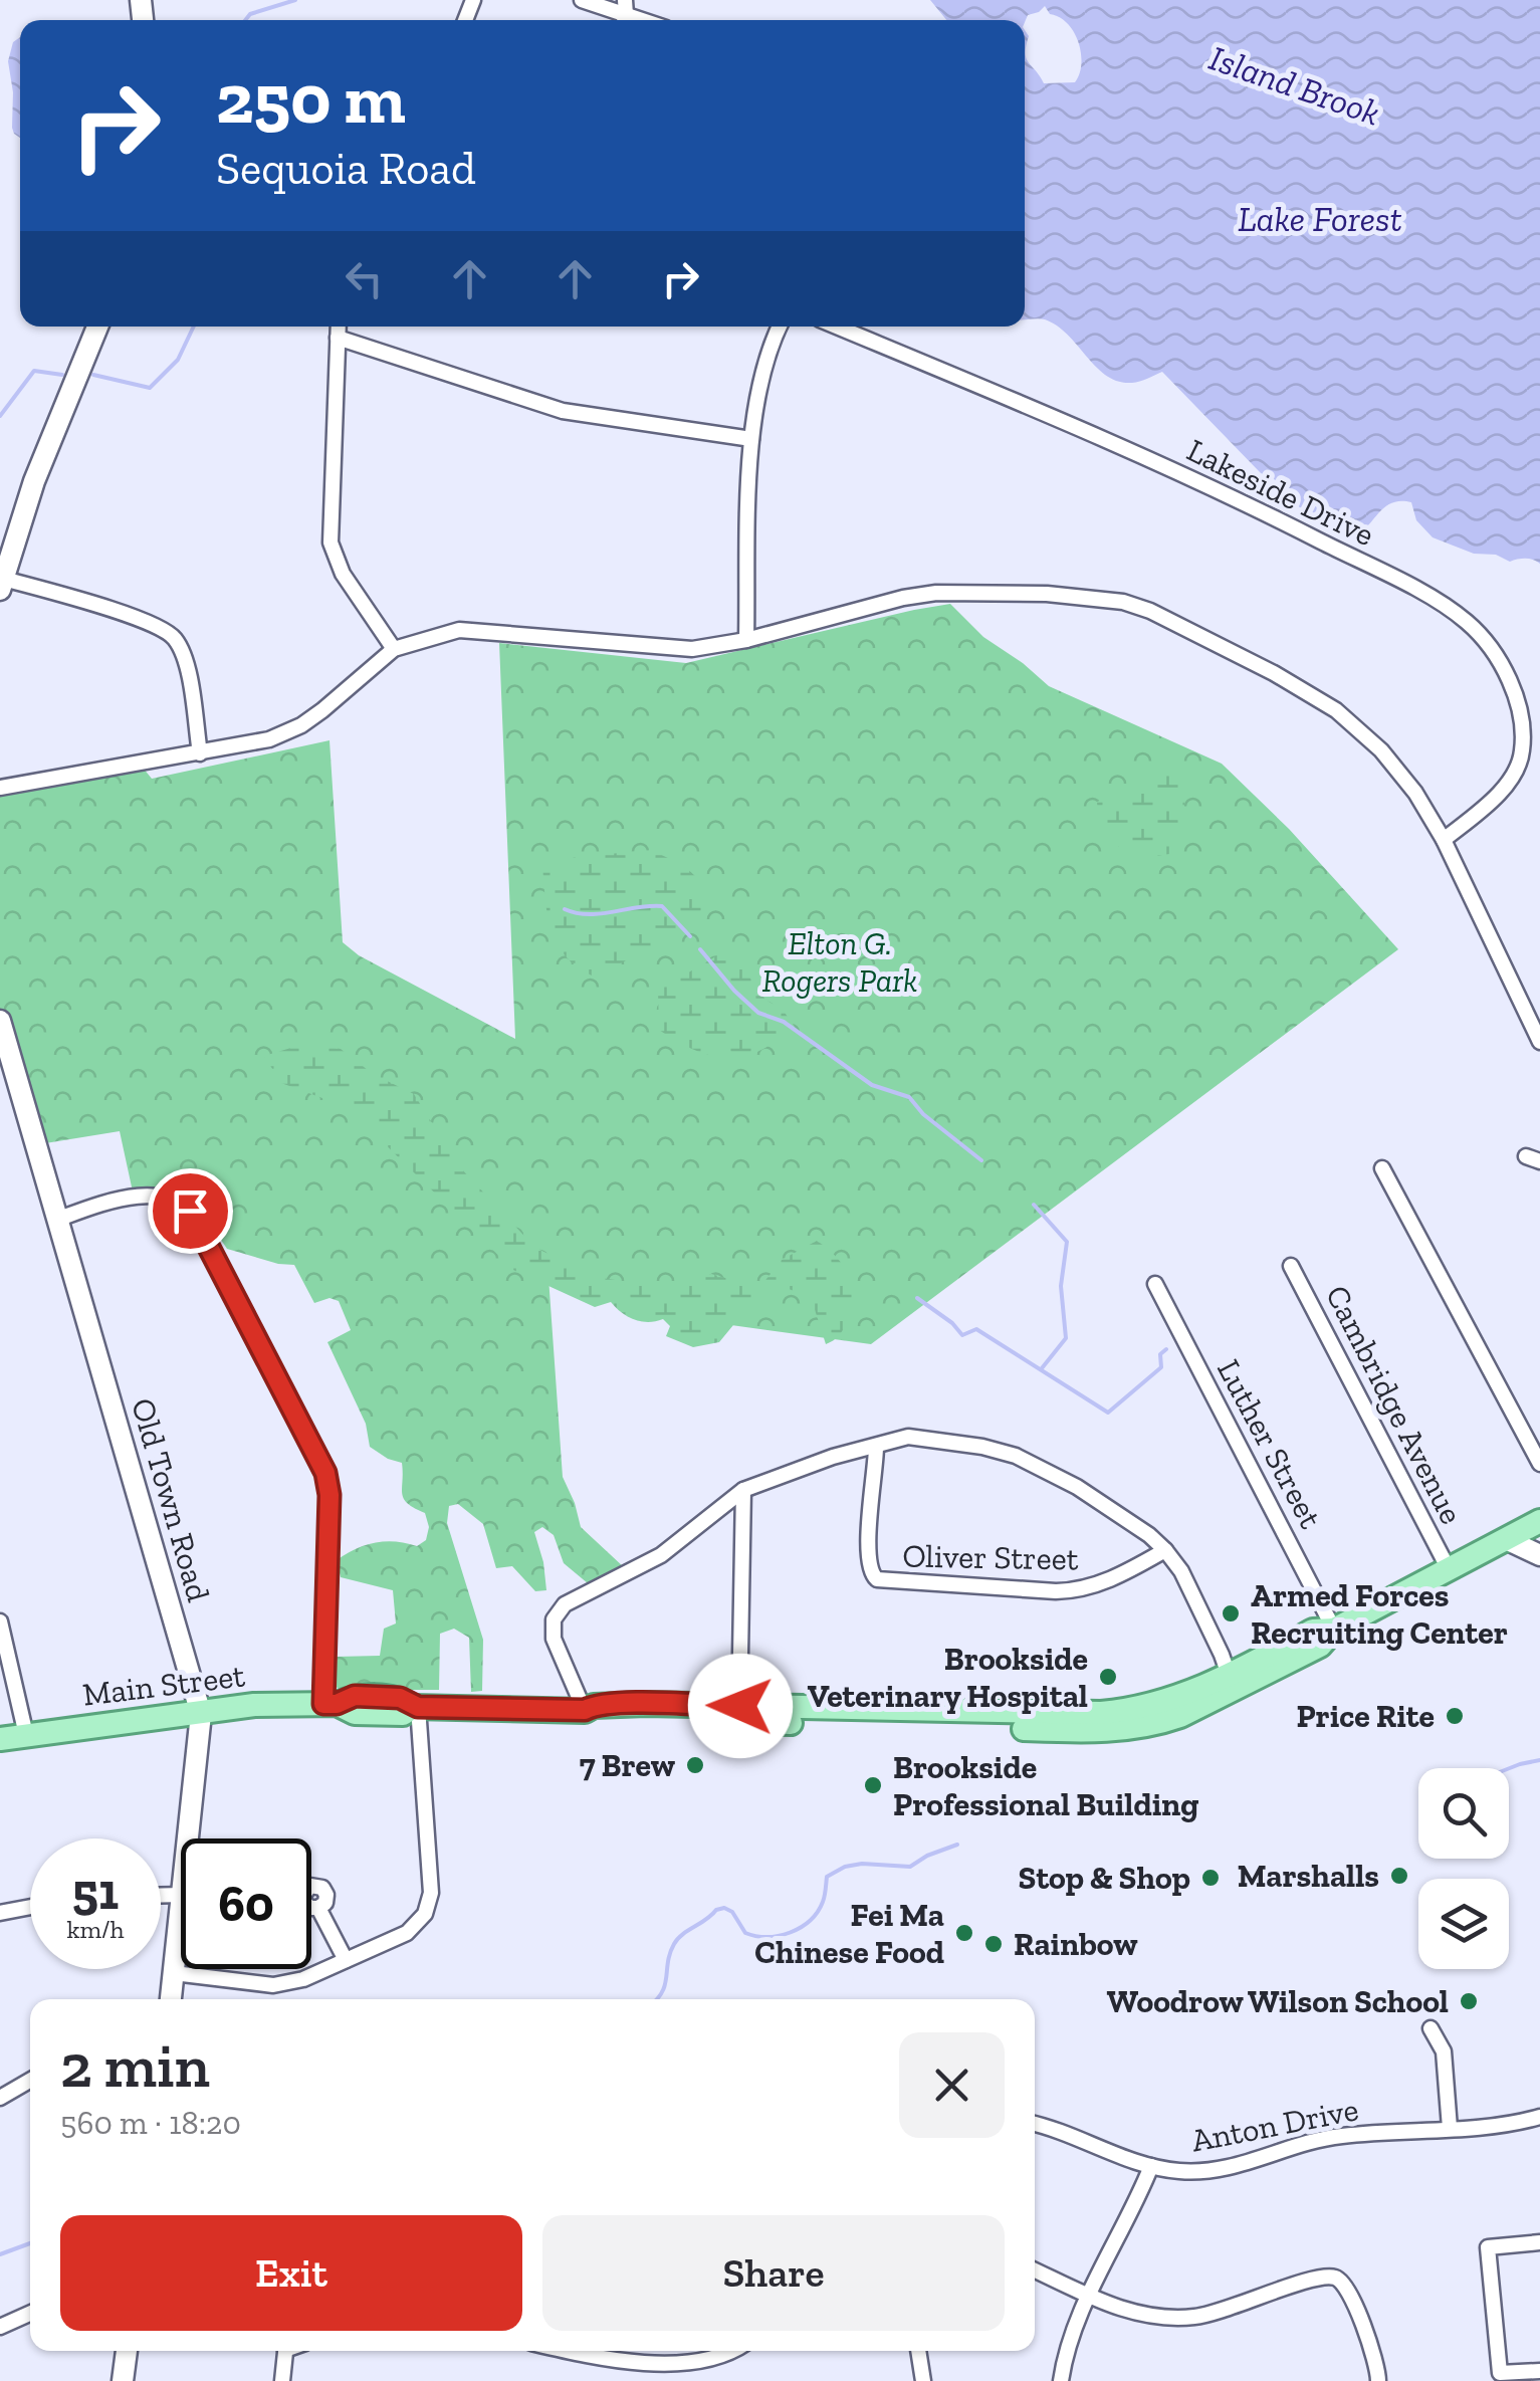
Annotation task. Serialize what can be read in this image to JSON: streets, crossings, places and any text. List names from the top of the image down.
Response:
{
  "streets": {
    "main road": ["Old Town Road", "Main Street"],
    "street": [
      "Lakeside Drive",
      "Cambridge Avenue",
      "Luther Street",
      "Oliver Street",
      "Anton Drive"
    ]
  },
  "crossings": [
    ["Cambridge Avenue", "Main Street"],
    ["Luther Street", "Main Street"],
    ["Old Town Road", "Main Street"]
  ],
  "water": ["Island Brook", "Lake Forest"],
  "parks": ["Elton G. Rogers Park"],
  "places": [
    "Armed Forces Recruiting Center",
    "Brookside Veterinary Hospital",
    "Price Rite",
    "7 Brew",
    "Brookside Professional Building",
    "Marshalls",
    "Stop & Shop",
    "Fei Ma Chinese Food",
    "Rainbow",
    "Woodrow Wilson School"
  ],
  "page": {
    "turn": ["250 m", "Sequoia Road"],
    "speed": "51 km/h",
    "limit": "60",
    "heading": ["2 min", "560 m · 18:20"],
    "buttons": ["Exit", "Share"]
  }
}
